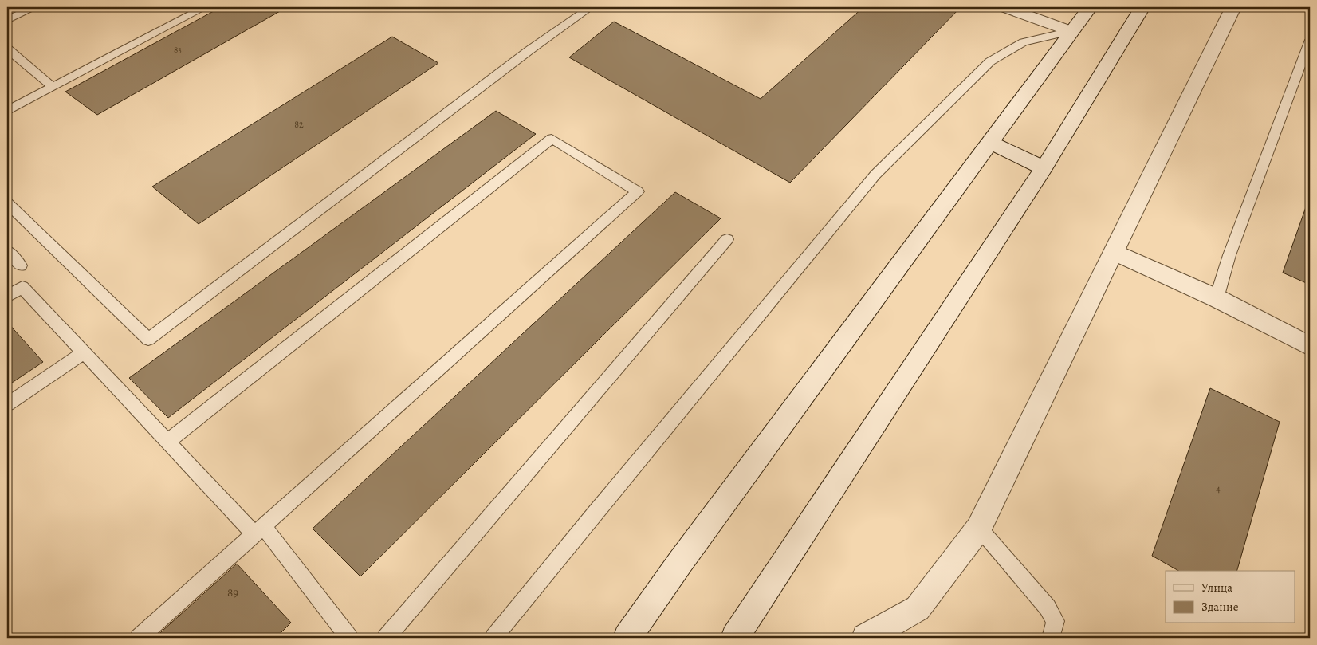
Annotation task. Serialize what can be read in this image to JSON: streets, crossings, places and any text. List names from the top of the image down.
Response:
{
  "house_numbers": [
    "83",
    "82",
    "4",
    "89"
  ],
  "legend": ["Улица", "Здание"]
}
